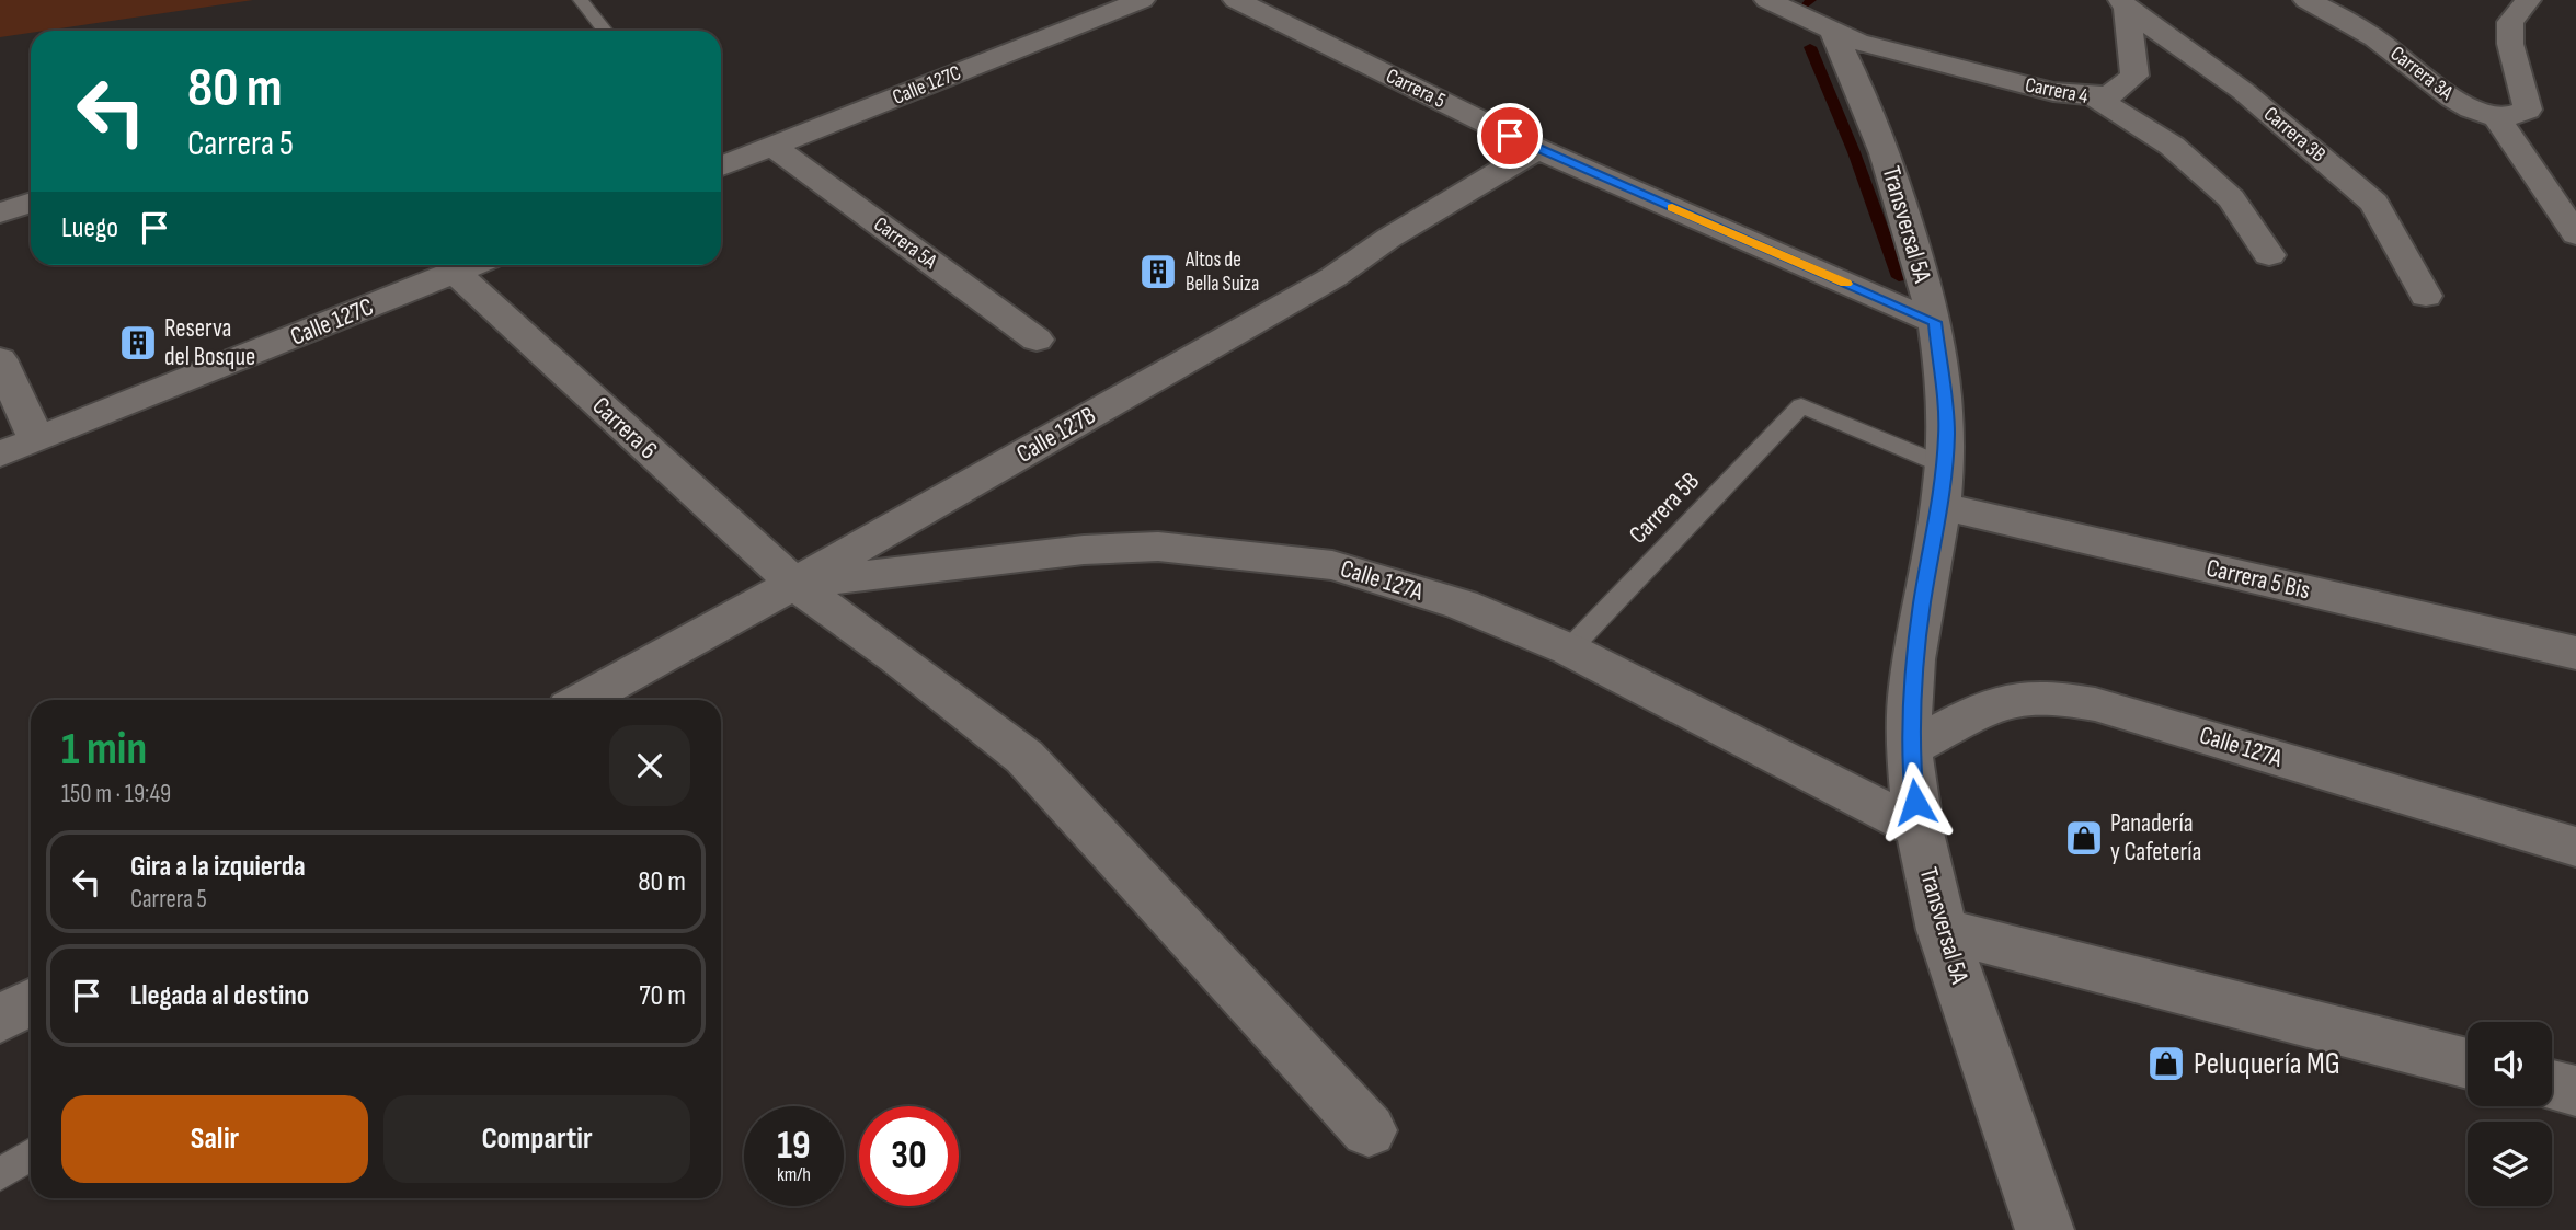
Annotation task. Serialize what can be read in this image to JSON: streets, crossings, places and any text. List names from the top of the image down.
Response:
{
  "streets": {
    "street": [
      "Carrera 3A",
      "Calle 127C",
      "Carrera 5",
      "Carrera 4",
      "Carrera 3B",
      "Transversal 5A",
      "Carrera 5A",
      "Carrera 6",
      "Calle 127B",
      "Carrera 5 Bis",
      "Calle 127A"
    ],
    "lane": ["Carrera 5B"]
  },
  "crossings": [
    ["Calle 127C", "Carrera 5A"],
    ["Calle 127C", "Carrera 6"],
    ["Carrera 5", "Transversal 5A"],
    ["Carrera 5", "Calle 127B"],
    ["Carrera 4", "Transversal 5A"],
    ["Transversal 5A", "Carrera 5B"],
    ["Transversal 5A", "Carrera 5 Bis"],
    ["Transversal 5A", "Calle 127A"],
    ["Carrera 6", "Calle 127B"],
    ["Carrera 6", "Calle 127A"],
    ["Calle 127B", "Calle 127A"],
    ["Carrera 5B", "Carrera 5 Bis"],
    ["Carrera 5B", "Calle 127A"]
  ],
  "places": {
    "building": ["Altos de Bella Suiza", "Reserva del Bosque"],
    "shop": ["Panadería y Cafetería", "Peluquería MG"]
  },
  "page": {
    "turn": ["80 m", "Carrera 5"],
    "then": "Luego",
    "heading": ["1 min", "150 m · 19:49"],
    "list": [
      {
        "name": "Gira a la izquierda",
        "note": "Carrera 5",
        "value": "80 m"
      },
      {
        "name": "Llegada al destino",
        "value": "70 m"
      }
    ],
    "buttons": ["Salir", "Compartir"],
    "speed": "19 km/h",
    "limit": "30"
  }
}
